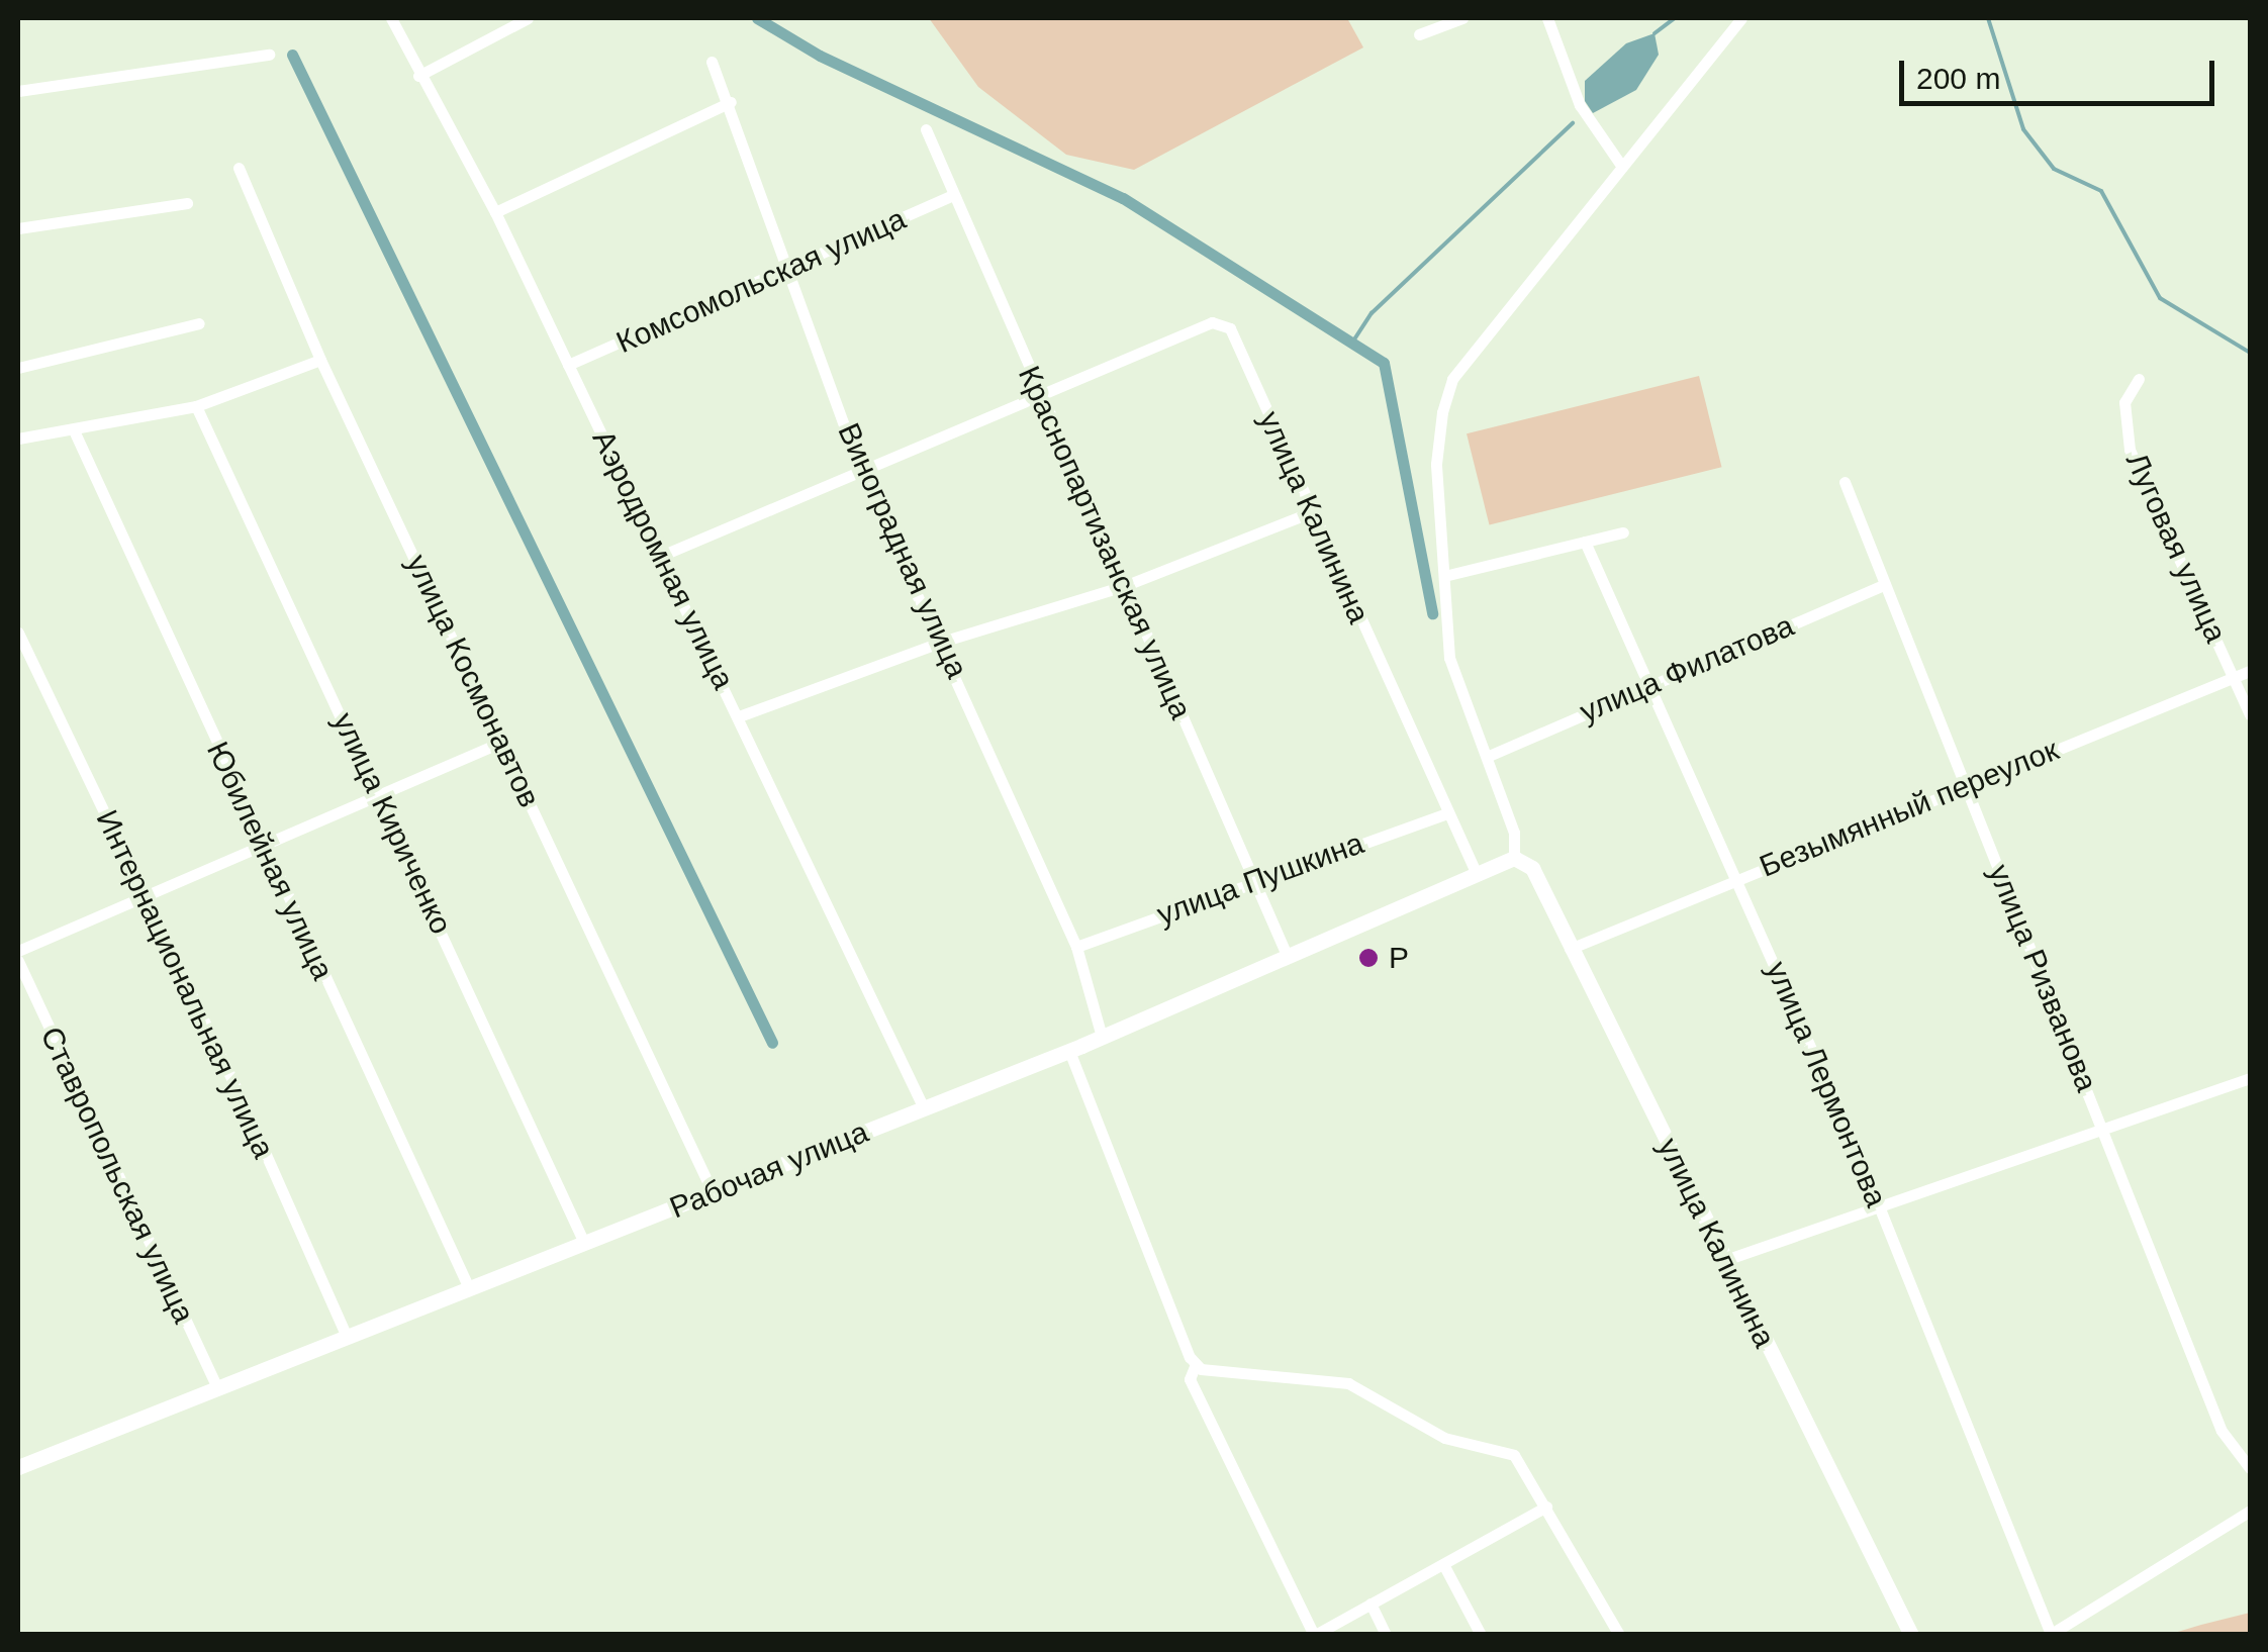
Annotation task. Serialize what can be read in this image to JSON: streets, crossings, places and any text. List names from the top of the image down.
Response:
{
  "streets": {
    "street": [
      "Комсомольская улица",
      "улица Калинина",
      "Краснопартизанская улица",
      "Луговая улица",
      "Виноградная улица",
      "Аэродромная улица",
      "улица Филатова",
      "улица Космонавтов",
      "Безымянный переулок",
      "улица Кириченко",
      "Юбилейная улица",
      "улица Пушкина",
      "улица Ризванова",
      "Интернациональная улица",
      "улица Лермонтова",
      "Рабочая улица",
      "Ставропольская улица"
    ]
  },
  "crossings": [
    ["Комсомольская улица", "Краснопартизанская улица"],
    ["Комсомольская улица", "Виноградная улица"],
    ["Комсомольская улица", "Аэродромная улица"],
    ["улица Калинина", "Краснопартизанская улица"],
    ["улица Калинина", "Безымянный переулок"],
    ["улица Калинина", "улица Пушкина"],
    ["улица Калинина", "Рабочая улица"],
    ["Краснопартизанская улица", "улица Пушкина"],
    ["Краснопартизанская улица", "Рабочая улица"],
    ["Луговая улица", "Безымянный переулок"],
    ["Виноградная улица", "улица Пушкина"],
    ["Виноградная улица", "Рабочая улица"],
    ["Аэродромная улица", "Рабочая улица"],
    ["улица Филатова", "улица Ризванова"],
    ["улица Филатова", "улица Лермонтова"],
    ["улица Космонавтов", "Рабочая улица"],
    ["Безымянный переулок", "улица Ризванова"],
    ["Безымянный переулок", "улица Лермонтова"],
    ["улица Кириченко", "Рабочая улица"],
    ["Юбилейная улица", "Рабочая улица"],
    ["Интернациональная улица", "Рабочая улица"],
    ["Рабочая улица", "Ставропольская улица"]
  ],
  "places": ["Р"],
  "scale_bar": "200 m"
}
